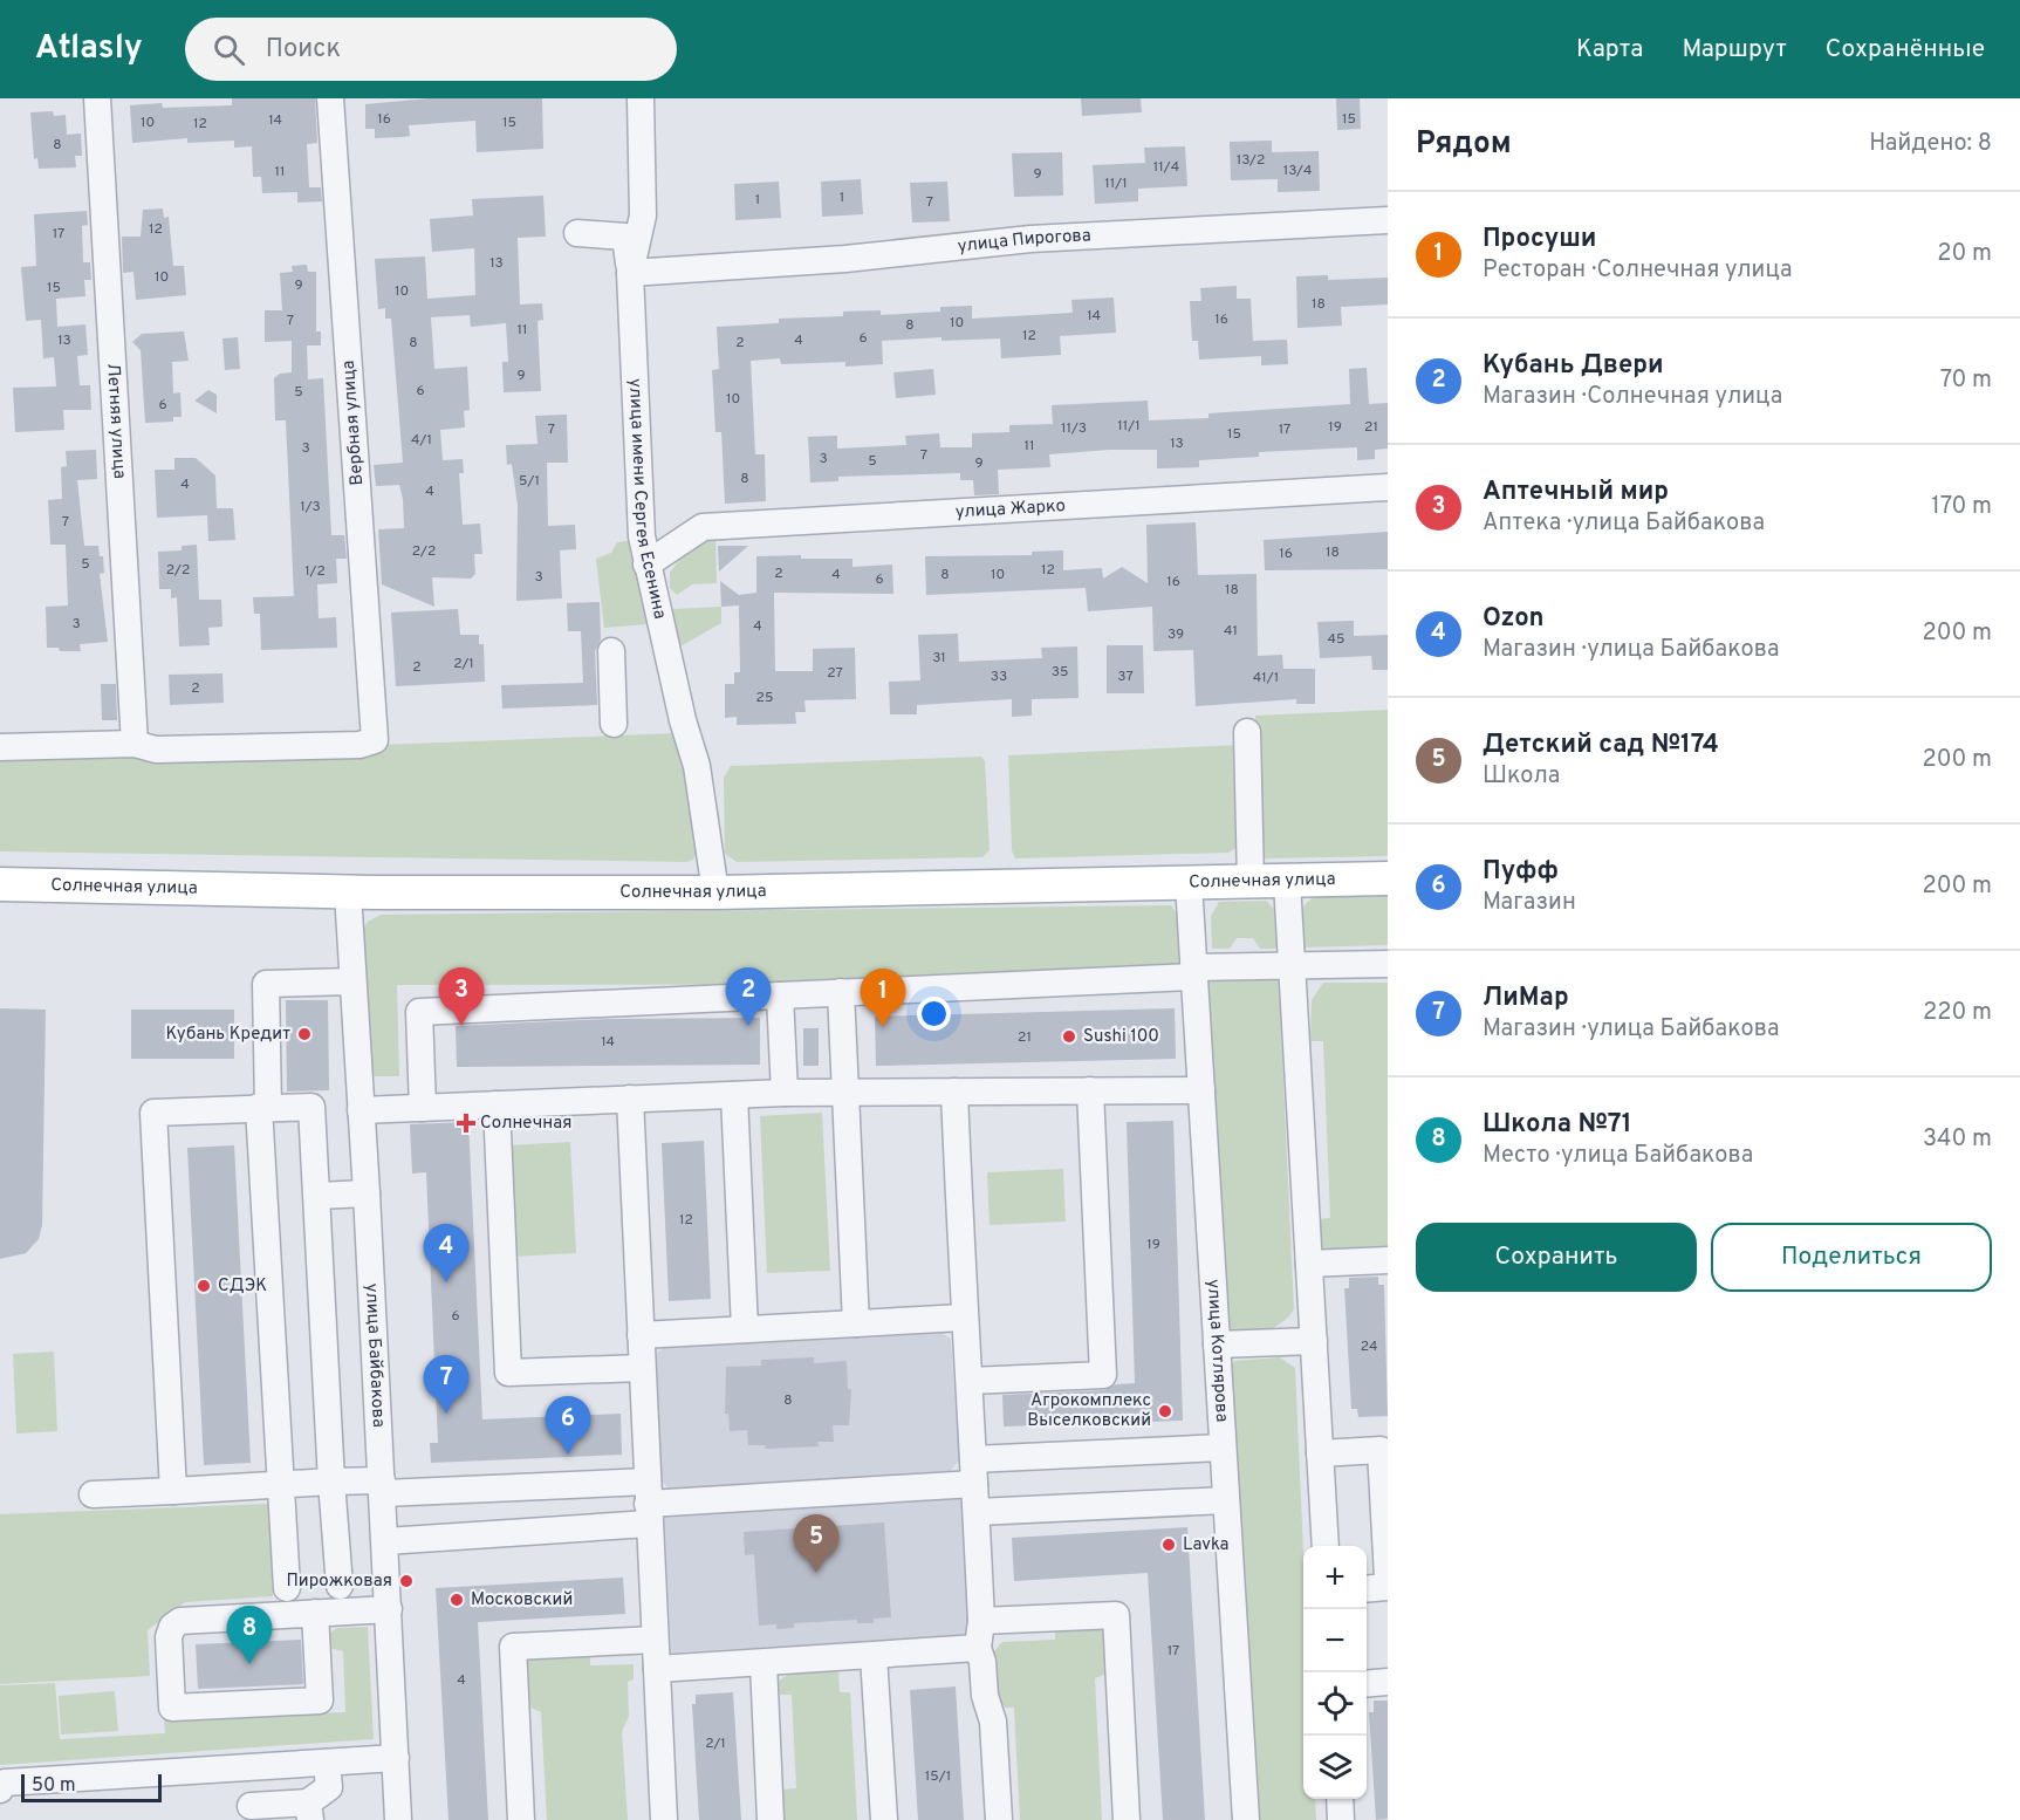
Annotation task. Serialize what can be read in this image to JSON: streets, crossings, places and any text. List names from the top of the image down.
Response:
{
  "streets": {
    "main road": ["Солнечная улица"],
    "street": [
      "улица Пирогова",
      "Летняя улица",
      "Вербная улица",
      "улица имени Сергея Есенина",
      "улица Жарко",
      "улица Котлярова",
      "улица Байбакова"
    ]
  },
  "crossings": [
    ["улица Пирогова", "улица имени Сергея Есенина"],
    ["Летняя улица", "Вербная улица"],
    ["улица имени Сергея Есенина", "улица Жарко"],
    ["улица имени Сергея Есенина", "Солнечная улица"],
    ["Солнечная улица", "улица Котлярова"],
    ["Солнечная улица", "улица Байбакова"]
  ],
  "places": {
    "other": [
      "Кубань Кредит",
      "Sushi 100",
      "СДЭК",
      "Агрокомплекс Выселковский",
      "Lavka",
      "Пирожковая",
      "Московский"
    ],
    "health": ["Солнечная"]
  },
  "house_numbers": [
    "16",
    "15",
    "14",
    "10",
    "15",
    "12",
    "8",
    "13/2",
    "11/4",
    "13/4",
    "11",
    "9",
    "11/1",
    "1",
    "1",
    "7",
    "12",
    "17",
    "13",
    "10",
    "9",
    "15",
    "10",
    "18",
    "14",
    "16",
    "7",
    "10",
    "8",
    "11",
    "12",
    "6",
    "13",
    "4",
    "8",
    "2",
    "9",
    "6",
    "5",
    "10",
    "6",
    "11/1",
    "19",
    "21",
    "11/3",
    "7",
    "17",
    "15",
    "4/1",
    "13",
    "11",
    "3",
    "7",
    "3",
    "5",
    "9",
    "8",
    "5/1",
    "4",
    "4",
    "1/3",
    "7",
    "2/2",
    "18",
    "16",
    "5",
    "2/2",
    "12",
    "1/2",
    "2",
    "4",
    "8",
    "10",
    "3",
    "6",
    "16",
    "18",
    "3",
    "4",
    "41",
    "39",
    "45",
    "31",
    "2/1",
    "2",
    "35",
    "27",
    "33",
    "37",
    "41/1",
    "2",
    "25",
    "21",
    "14",
    "12",
    "19",
    "6",
    "24",
    "8",
    "17",
    "4",
    "2/1",
    "15/1"
  ],
  "scale_bar": "50 m",
  "page": {
    "header": "Atlasly",
    "search": "Поиск",
    "nav": ["Карта", "Маршрут", "Сохранённые"],
    "heading": ["Рядом", "Найдено: 8"],
    "list": [
      {
        "mark": "1",
        "name": "Просуши",
        "note": "Ресторан · Солнечная улица",
        "value": "20 m"
      },
      {
        "mark": "2",
        "name": "Кубань Двери",
        "note": "Магазин · Солнечная улица",
        "value": "70 m"
      },
      {
        "mark": "3",
        "name": "Аптечный мир",
        "note": "Аптека · улица Байбакова",
        "value": "170 m"
      },
      {
        "mark": "4",
        "name": "Ozon",
        "note": "Магазин · улица Байбакова",
        "value": "200 m"
      },
      {
        "mark": "5",
        "name": "Детский сад №174",
        "note": "Школа",
        "value": "200 m"
      },
      {
        "mark": "6",
        "name": "Пуфф",
        "note": "Магазин",
        "value": "200 m"
      },
      {
        "mark": "7",
        "name": "ЛиМар",
        "note": "Магазин · улица Байбакова",
        "value": "220 m"
      },
      {
        "mark": "8",
        "name": "Школа №71",
        "note": "Место · улица Байбакова",
        "value": "340 m"
      }
    ],
    "pins": [
      "2",
      "3",
      "1",
      "4",
      "7",
      "6",
      "5",
      "8"
    ],
    "buttons": ["Сохранить", "Поделиться"],
    "map_buttons": ["+", "−"],
    "scale": "50 m"
  }
}
